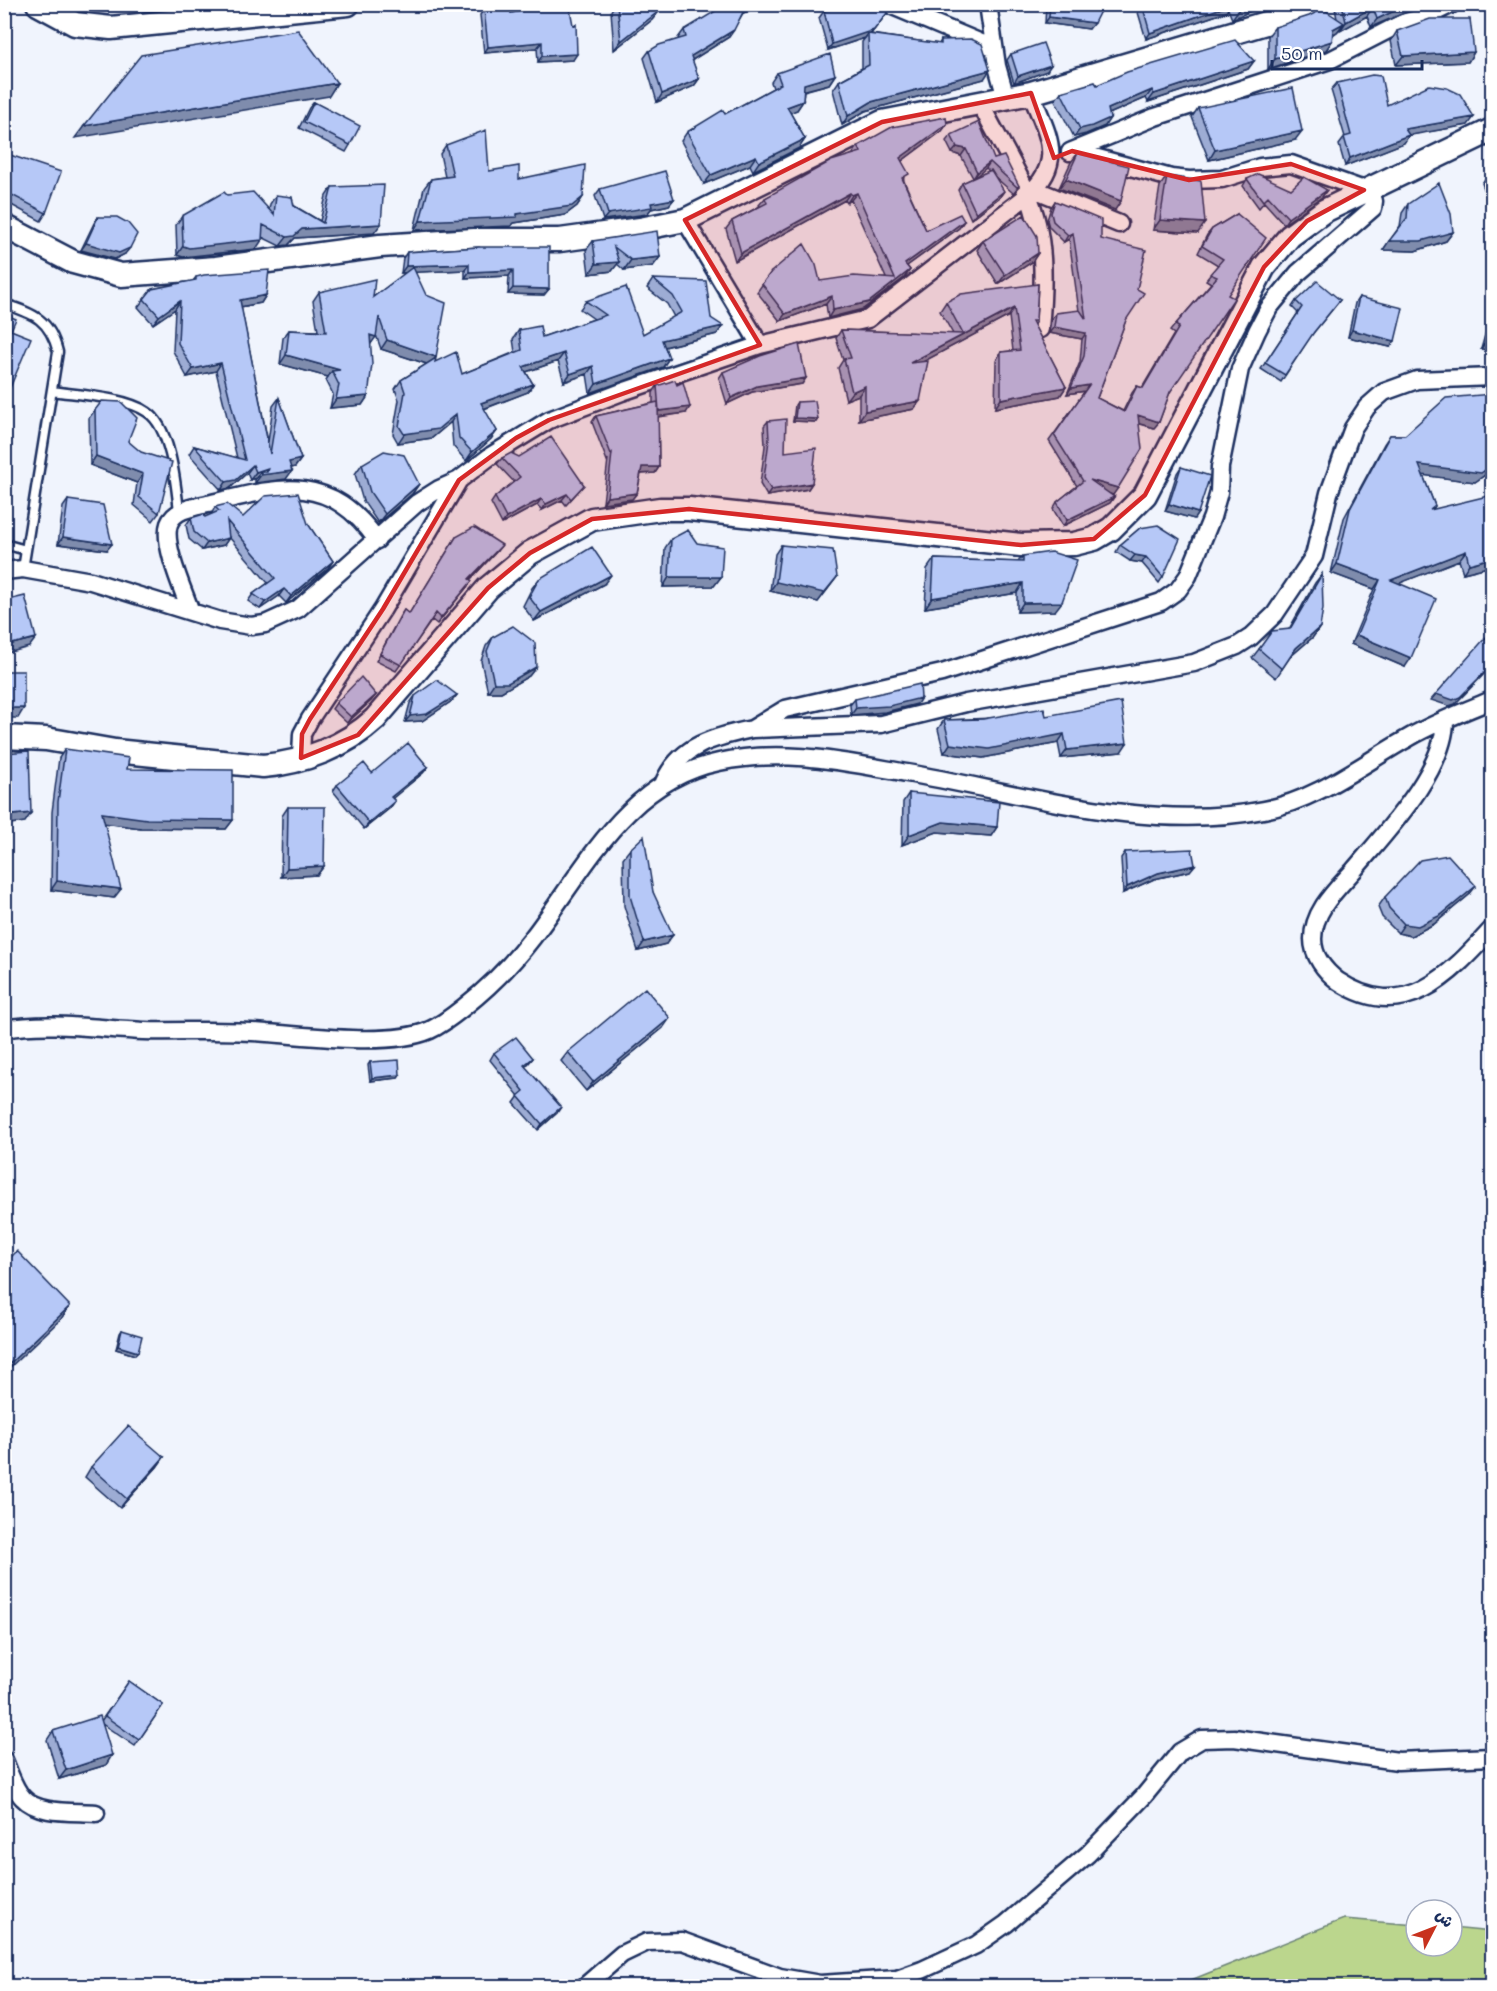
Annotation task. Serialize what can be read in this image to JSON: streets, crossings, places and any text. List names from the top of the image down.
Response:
{
  "scale_bar": "50 m",
  "north": "top right"
}
